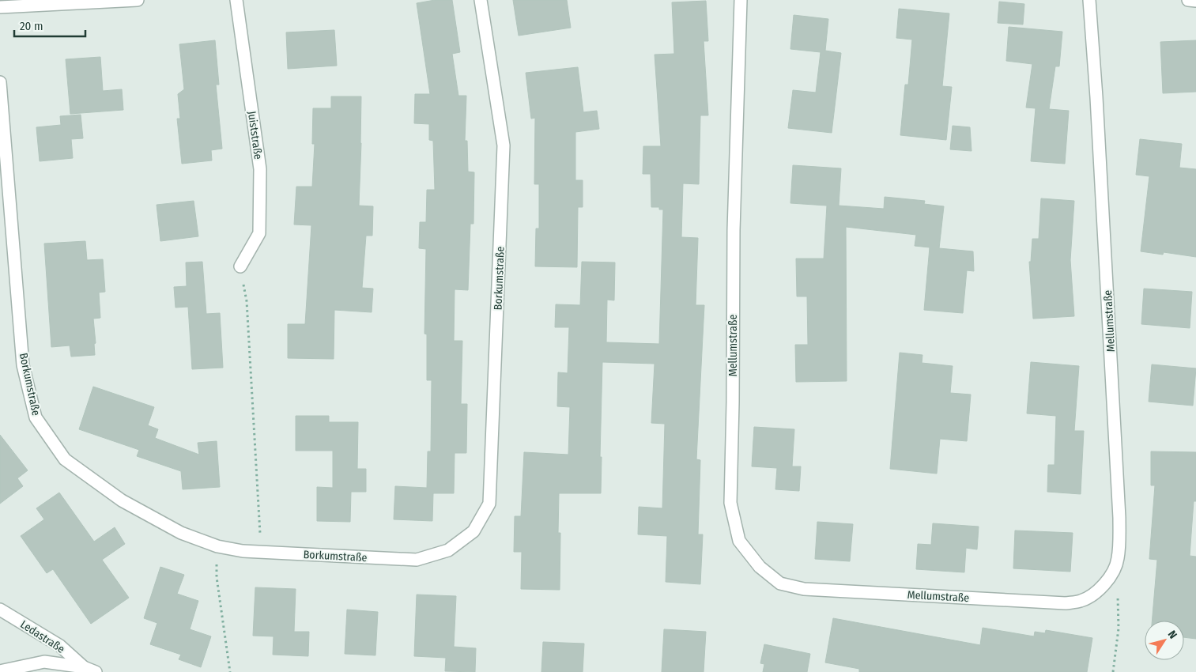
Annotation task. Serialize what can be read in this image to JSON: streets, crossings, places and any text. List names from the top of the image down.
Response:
{
  "streets": {
    "street": [
      "Juiststraße",
      "Borkumstraße",
      "Mellumstraße",
      "Ledastraße"
    ]
  },
  "scale_bar": "20 m",
  "north": "top right"
}
